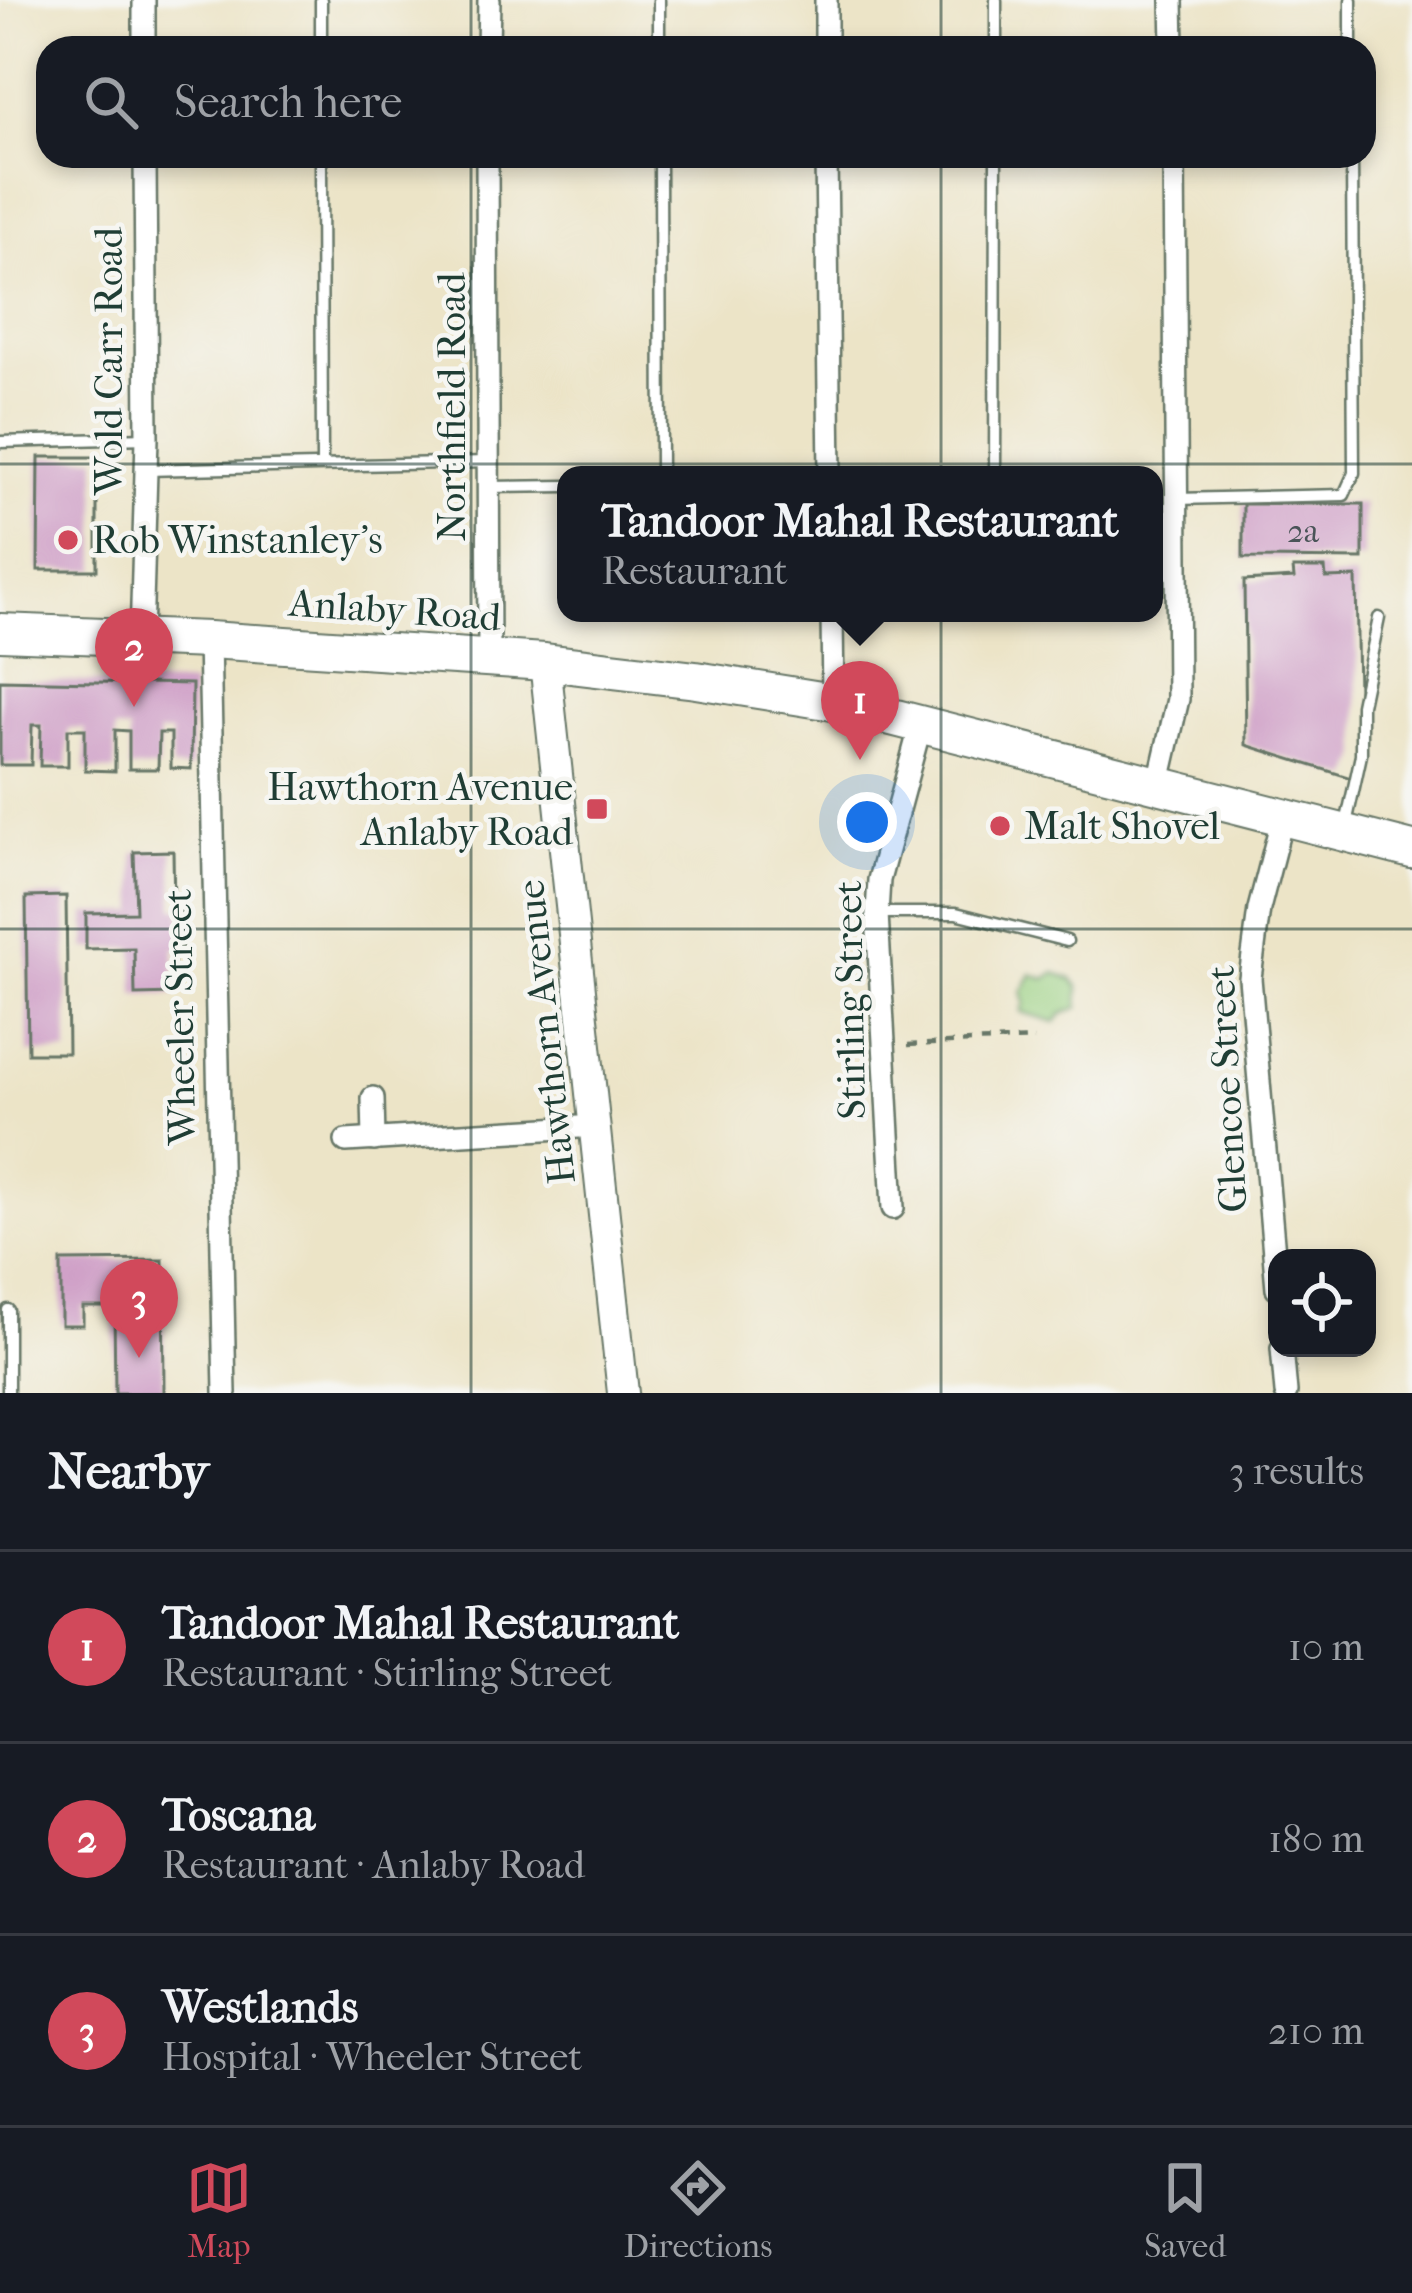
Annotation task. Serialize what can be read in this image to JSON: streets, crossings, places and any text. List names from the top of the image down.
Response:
{
  "streets": {
    "main road": ["Anlaby Road"],
    "street": [
      "Wold Carr Road",
      "Northfield Road",
      "Stirling Street",
      "Wheeler Street",
      "Hawthorn Avenue",
      "Glencoe Street"
    ]
  },
  "crossings": [
    ["Wold Carr Road", "Anlaby Road"],
    ["Northfield Road", "Anlaby Road"],
    ["Anlaby Road", "Stirling Street"],
    ["Anlaby Road", "Wheeler Street"],
    ["Anlaby Road", "Hawthorn Avenue"],
    ["Anlaby Road", "Glencoe Street"]
  ],
  "places": {
    "other": ["Rob Winstanley's", "Malt Shovel"],
    "transit": ["Hawthorn Avenue Anlaby Road"]
  },
  "house_numbers": ["2a"],
  "page": {
    "search": "Search here",
    "popup": ["Tandoor Mahal Restaurant", "Restaurant"],
    "pins": ["2", "1", "3"],
    "heading": ["Nearby", "3 results"],
    "list": [
      {
        "mark": "1",
        "name": "Tandoor Mahal Restaurant",
        "note": "Restaurant · Stirling Street",
        "value": "10 m"
      },
      {
        "mark": "2",
        "name": "Toscana",
        "note": "Restaurant · Anlaby Road",
        "value": "180 m"
      },
      {
        "mark": "3",
        "name": "Westlands",
        "note": "Hospital · Wheeler Street",
        "value": "210 m"
      }
    ],
    "nav": ["Map", "Directions", "Saved"]
  }
}
